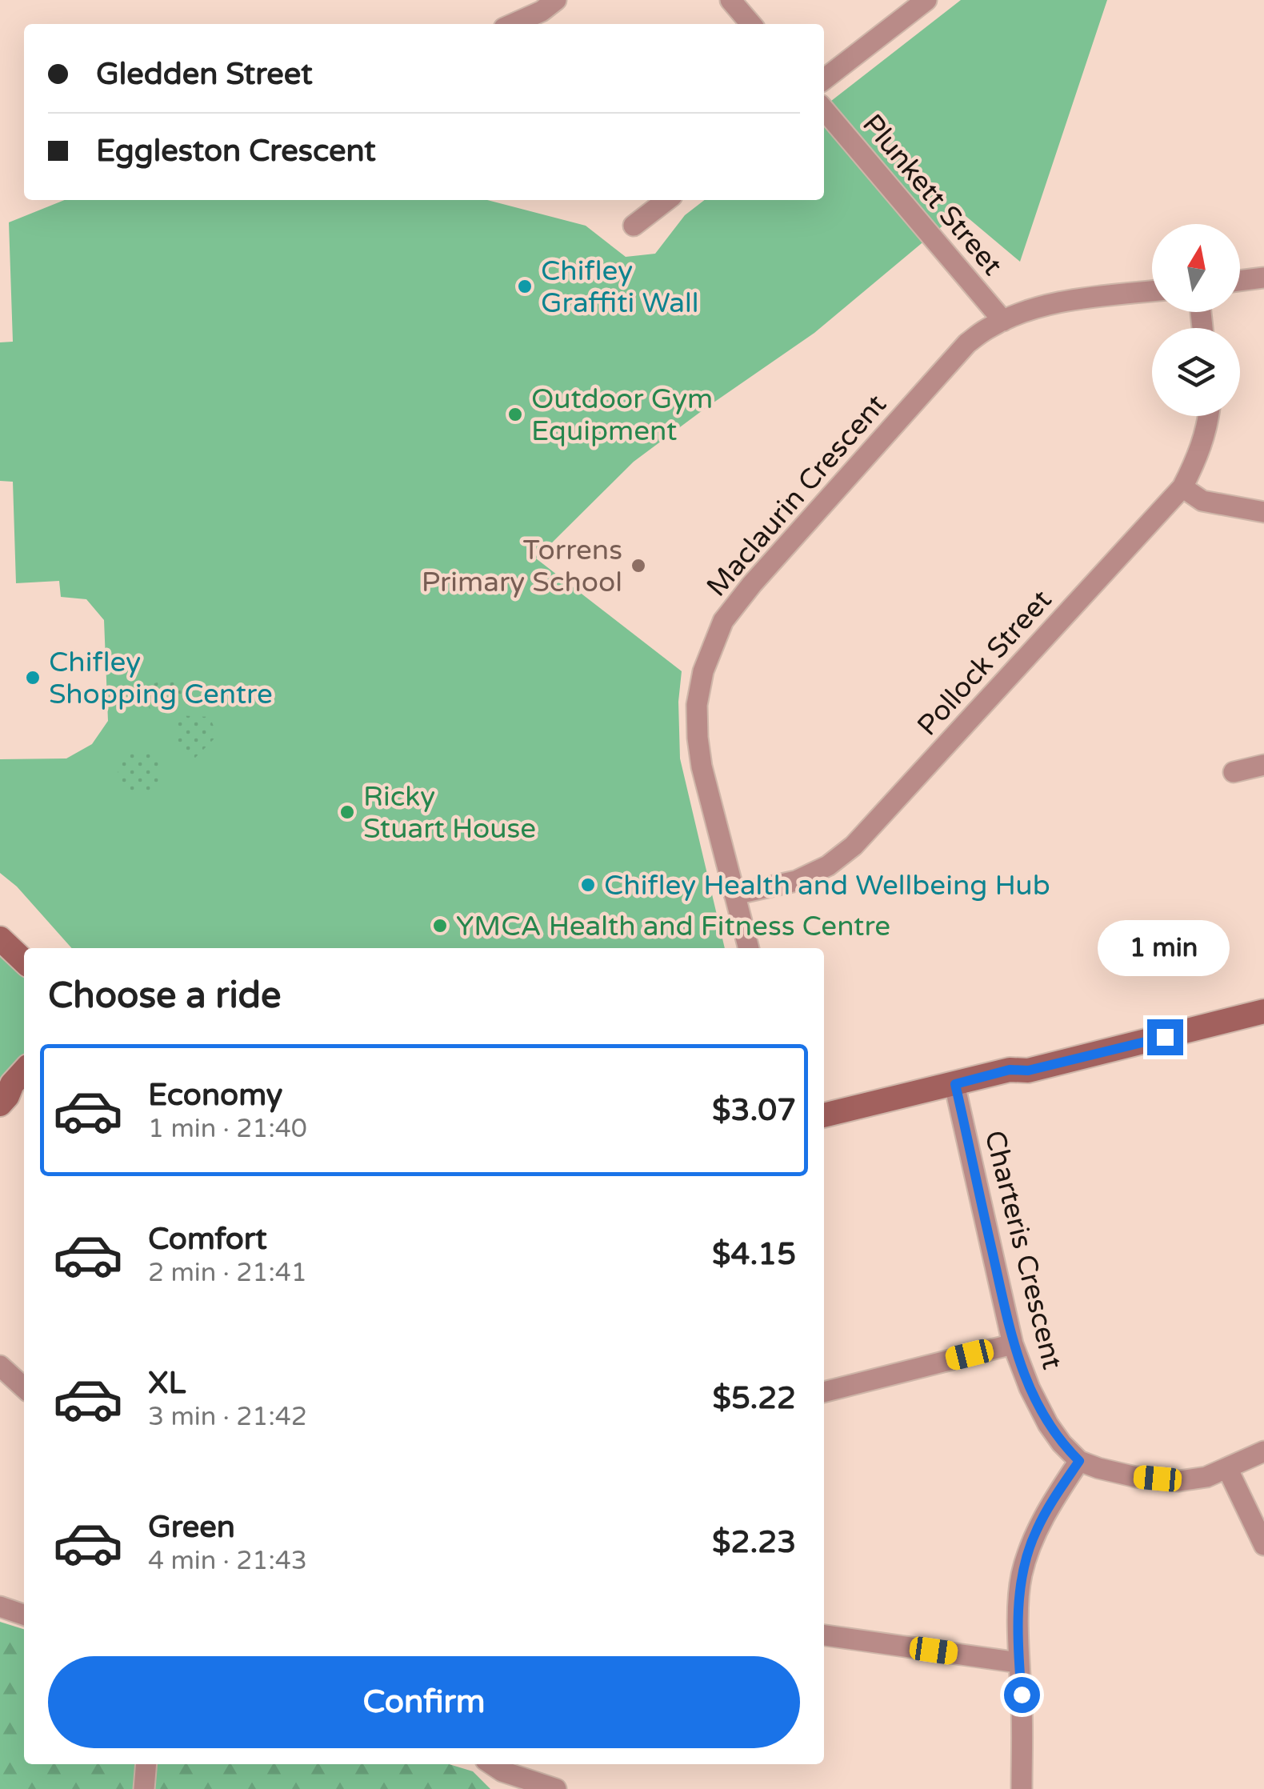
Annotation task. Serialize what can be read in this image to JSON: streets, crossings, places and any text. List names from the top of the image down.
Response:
{
  "streets": {
    "street": [
      "Plunkett Street",
      "Maclaurin Crescent",
      "Pollock Street",
      "Charteris Crescent"
    ]
  },
  "crossings": [
    ["Plunkett Street", "Maclaurin Crescent"],
    ["Maclaurin Crescent", "Pollock Street"]
  ],
  "places": [
    "Chifley Graffiti Wall",
    "Outdoor Gym Equipment",
    "Torrens Primary School",
    "Chifley Shopping Centre",
    "Ricky Stuart House",
    "Chifley Health and Wellbeing Hub",
    "YMCA Health and Fitness Centre"
  ],
  "north": "top",
  "page": {
    "banner": ["Gledden Street", "Eggleston Crescent"],
    "bubble": "1 min",
    "heading": "Choose a ride",
    "list": [
      {
        "name": "Economy",
        "note": "1 min · 21:40",
        "value": "$3.07"
      },
      {
        "name": "Comfort",
        "note": "2 min · 21:41",
        "value": "$4.15"
      },
      {
        "name": "XL",
        "note": "3 min · 21:42",
        "value": "$5.22"
      },
      {
        "name": "Green",
        "note": "4 min · 21:43",
        "value": "$2.23"
      }
    ],
    "buttons": "Confirm"
  }
}
